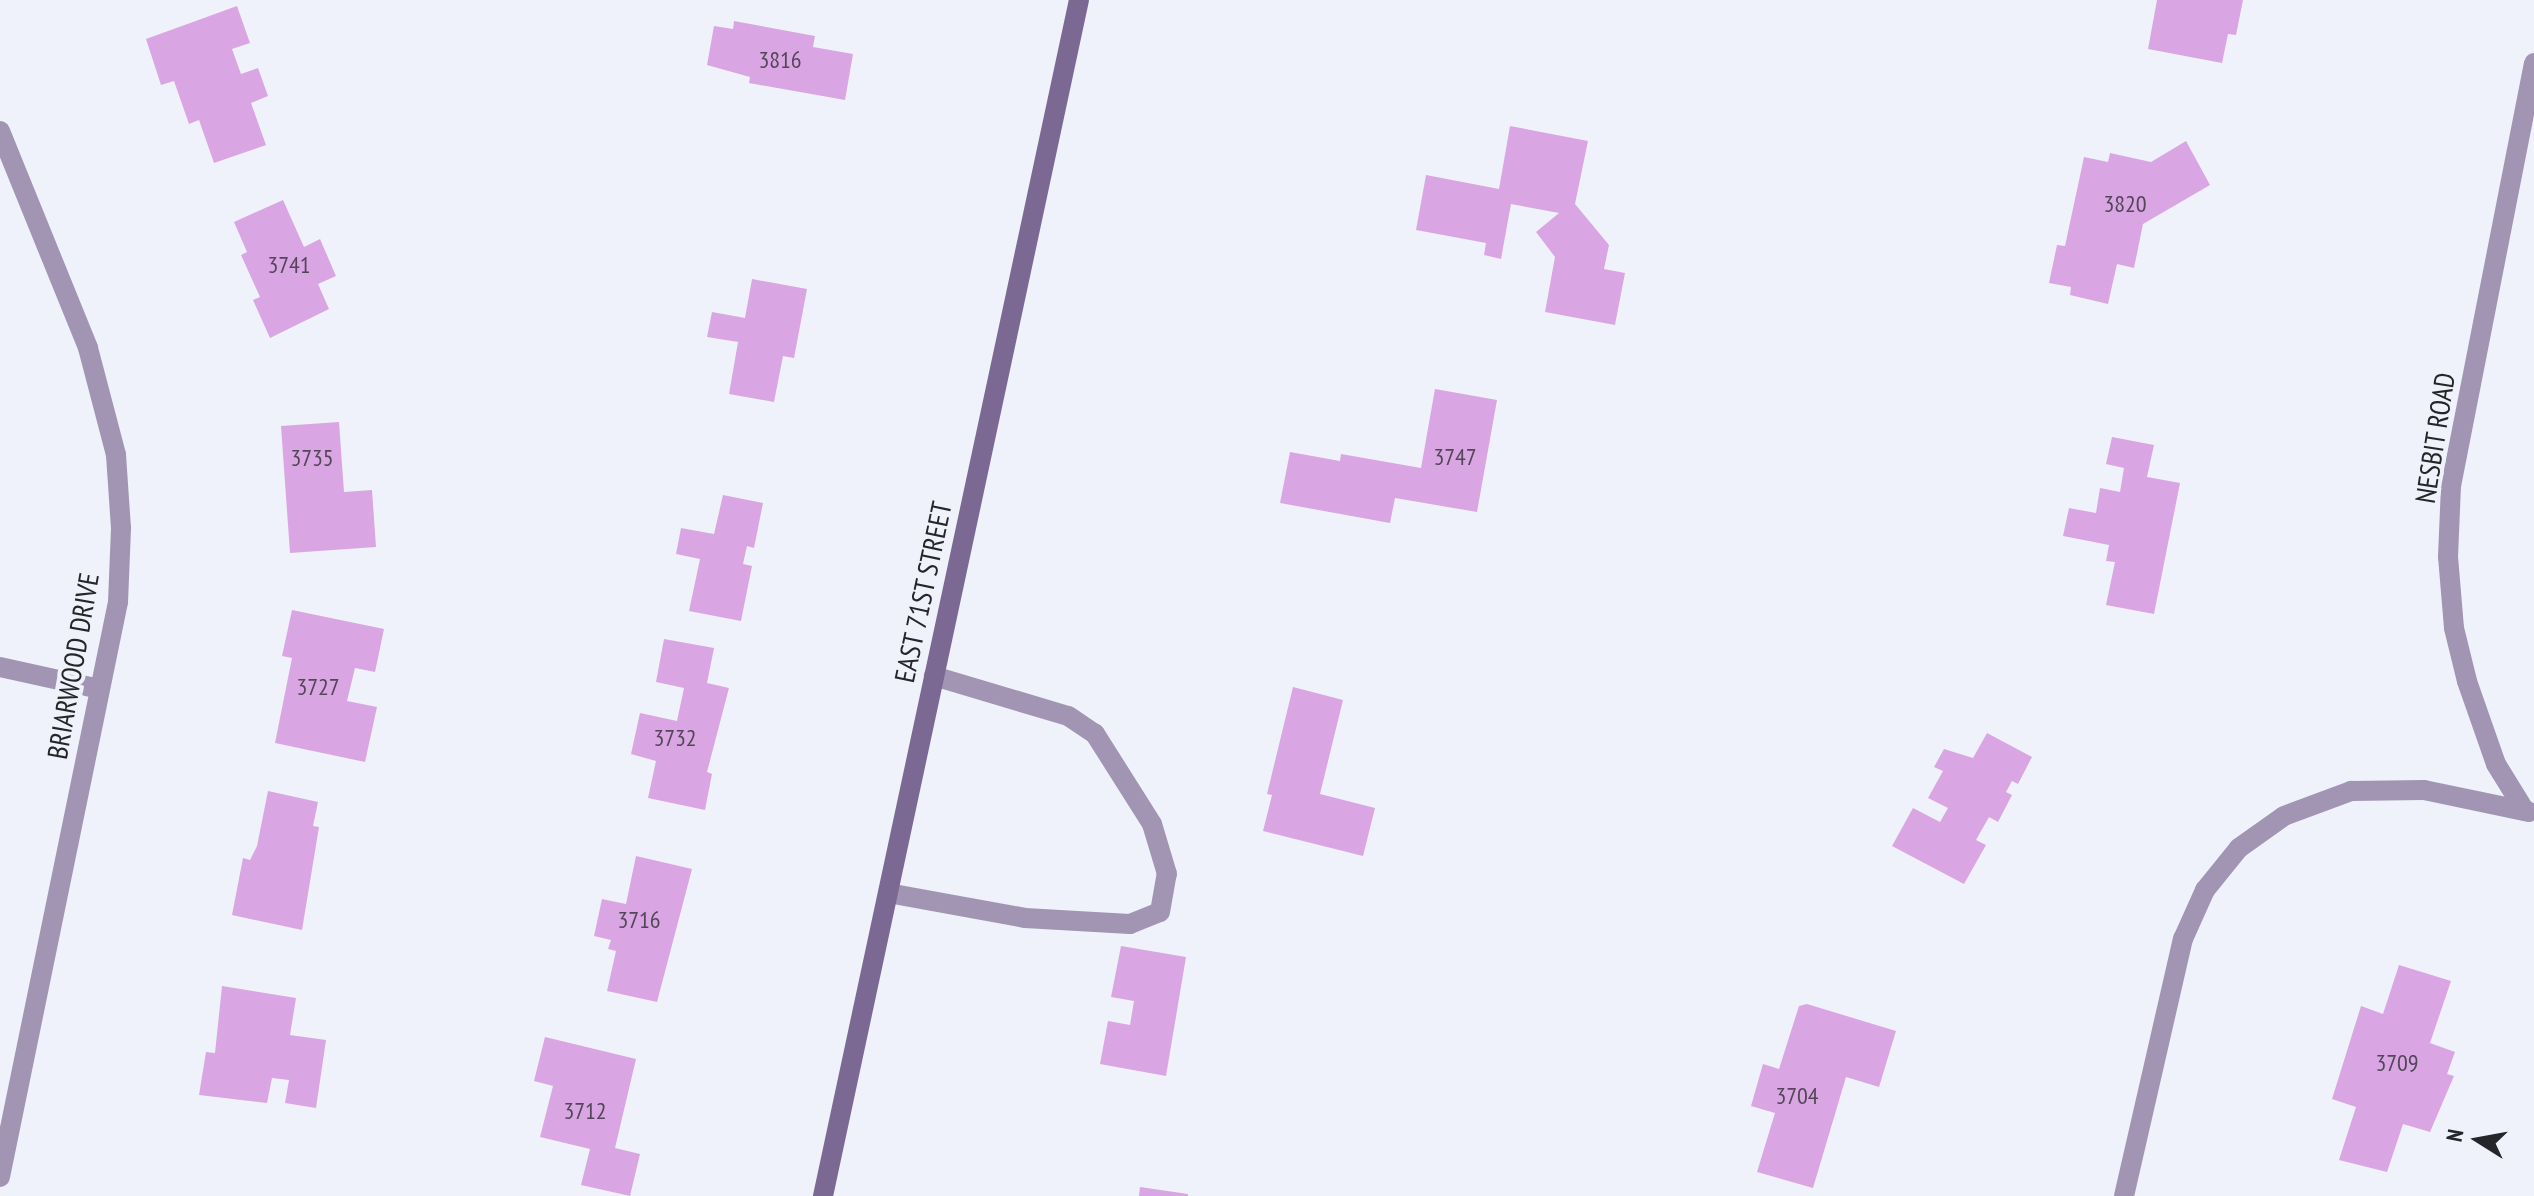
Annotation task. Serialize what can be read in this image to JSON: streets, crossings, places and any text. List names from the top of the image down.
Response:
{
  "streets": {
    "main road": ["EAST 71ST STREET"],
    "street": ["NESBIT ROAD", "BRIARWOOD DRIVE"]
  },
  "house_numbers": [
    "3816",
    "3820",
    "3741",
    "3747",
    "3735",
    "3727",
    "3732",
    "3716",
    "3709",
    "3704",
    "3712"
  ],
  "north": "left"
}
